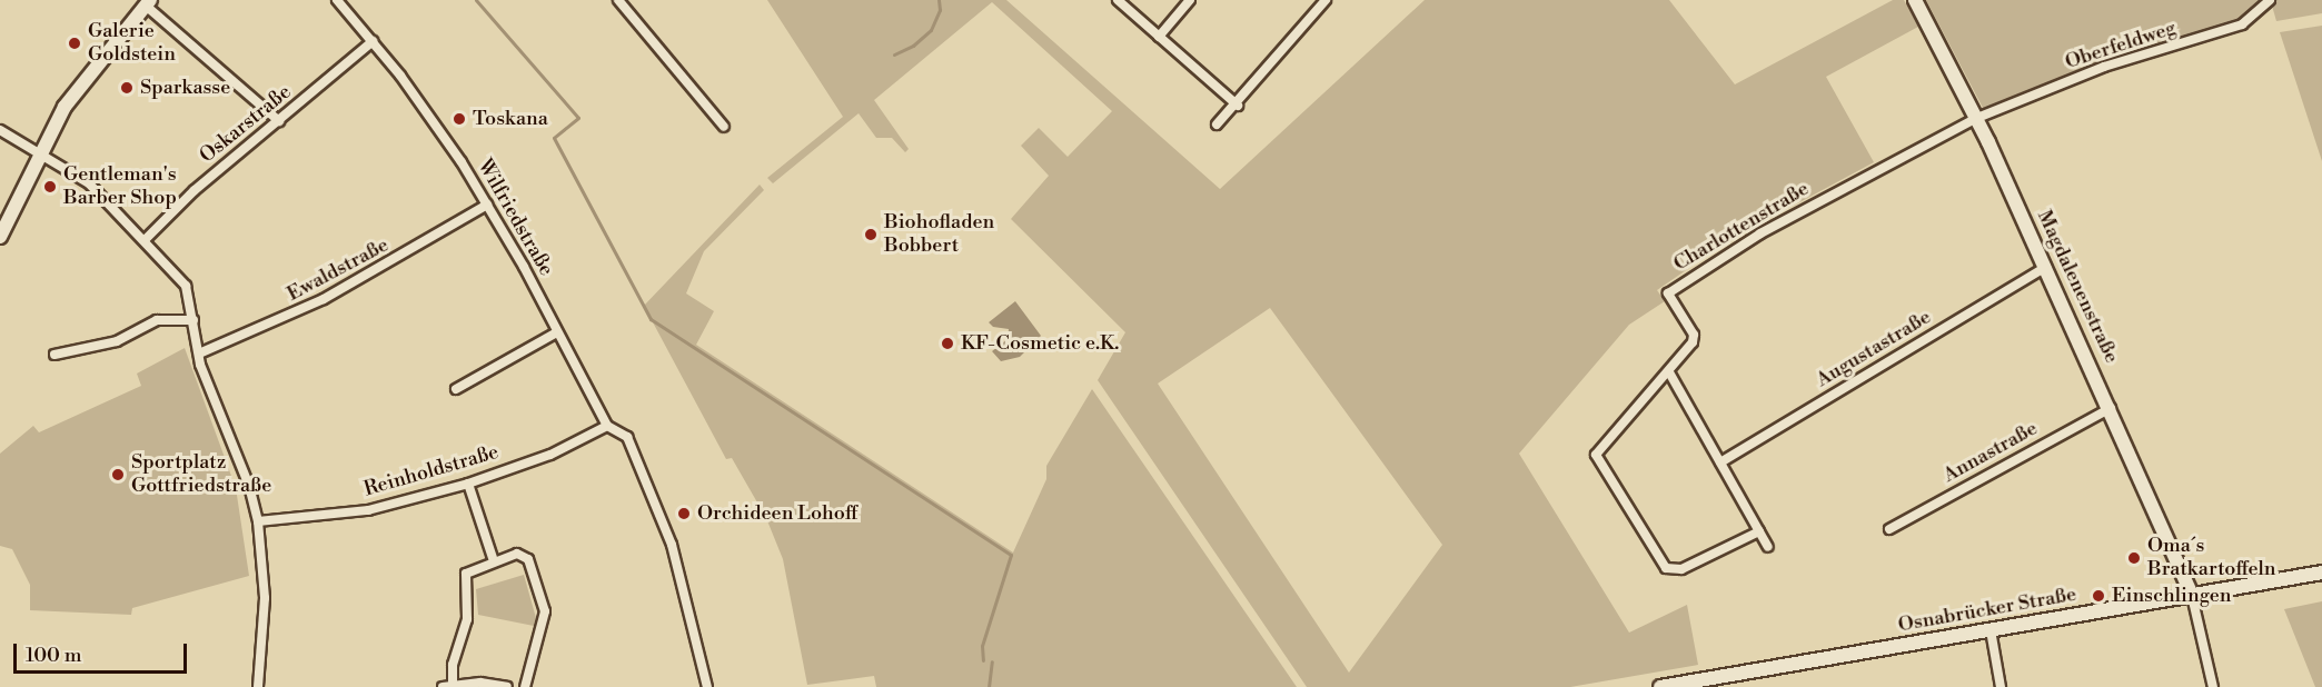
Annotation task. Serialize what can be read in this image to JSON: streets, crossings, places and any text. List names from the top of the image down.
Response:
{
  "streets": {
    "street": [
      "Oberfeldweg",
      "Oskarstraße",
      "Wilfriedstraße",
      "Charlottenstraße",
      "Ewaldstraße",
      "Magdalenenstraße",
      "Augustastraße",
      "Annastraße",
      "Reinholdstraße",
      "Osnabrücker Straße"
    ]
  },
  "crossings": [
    ["Oberfeldweg", "Charlottenstraße"],
    ["Oberfeldweg", "Magdalenenstraße"],
    ["Oskarstraße", "Wilfriedstraße"],
    ["Wilfriedstraße", "Ewaldstraße"],
    ["Wilfriedstraße", "Reinholdstraße"],
    ["Charlottenstraße", "Magdalenenstraße"],
    ["Magdalenenstraße", "Augustastraße"],
    ["Magdalenenstraße", "Annastraße"],
    ["Magdalenenstraße", "Osnabrücker Straße"]
  ],
  "places": [
    "Galerie Goldstein",
    "Sparkasse",
    "Toskana",
    "Gentleman's Barber Shop",
    "Biohofladen Bobbert",
    "KF-Cosmetic e.K.",
    "Sportplatz Gottfriedstraße",
    "Orchideen Lohoff",
    "Oma´s Bratkartoffeln",
    "Einschlingen"
  ],
  "scale_bar": "100 m"
}
